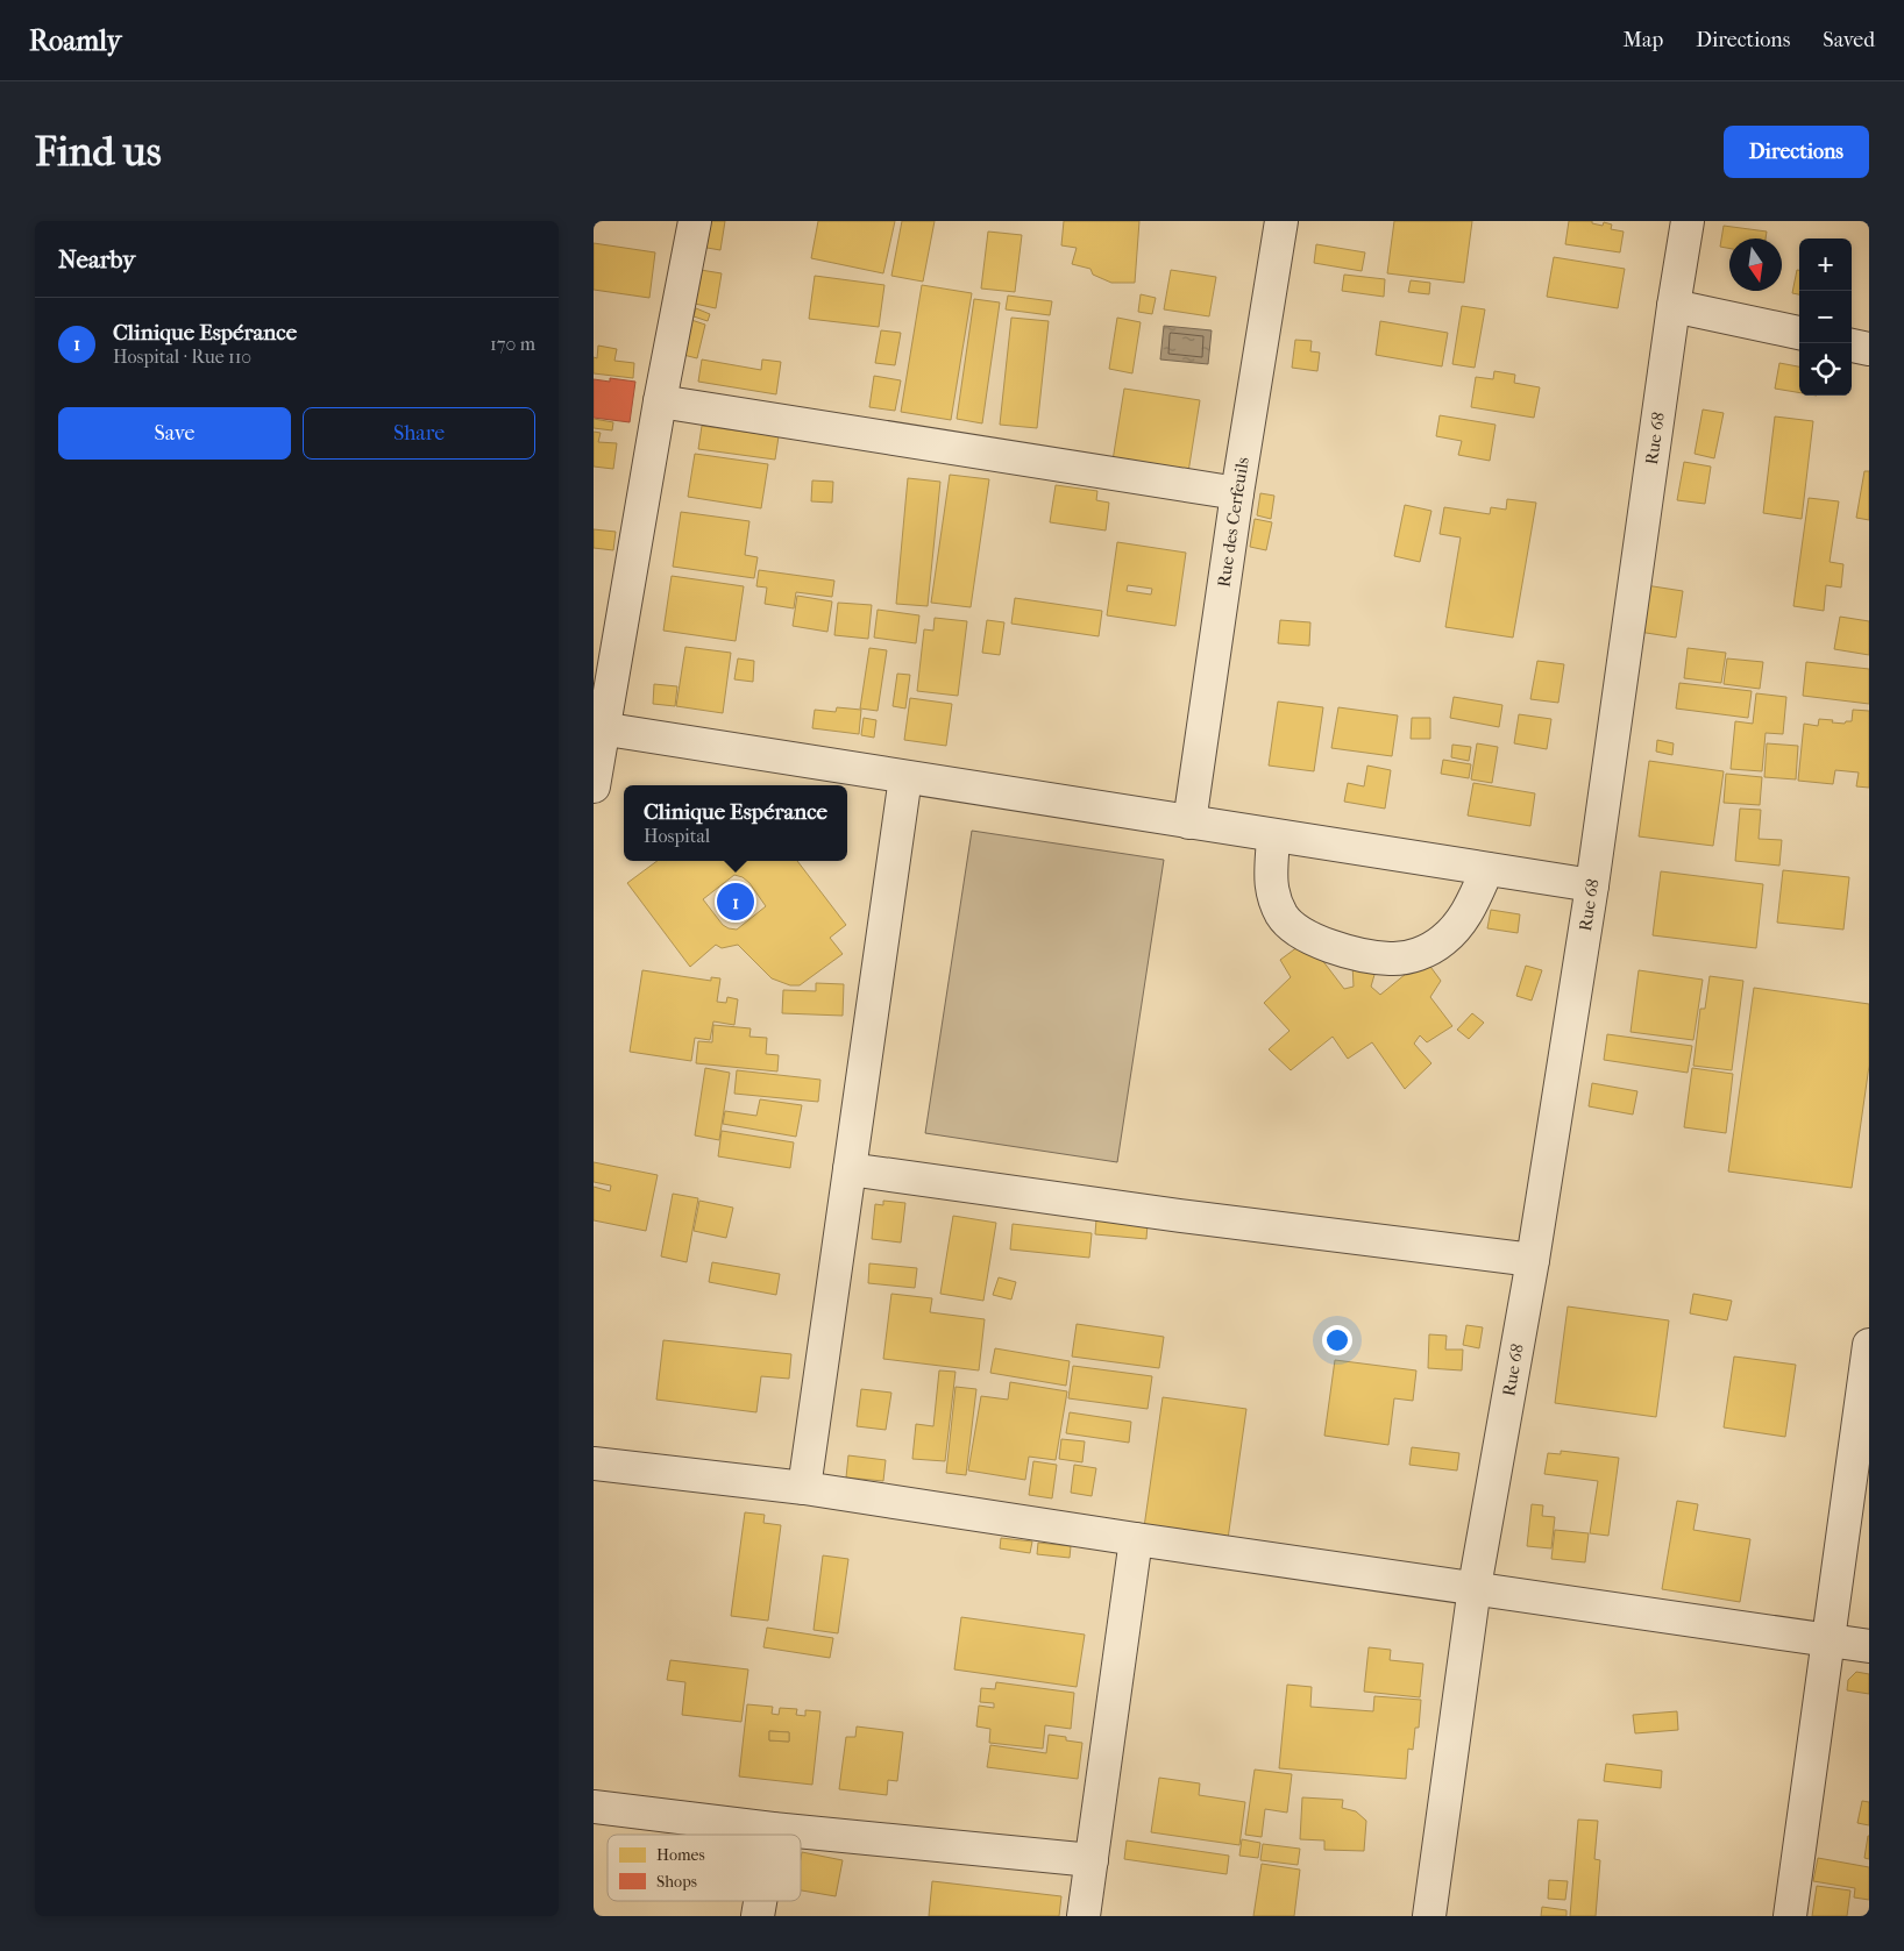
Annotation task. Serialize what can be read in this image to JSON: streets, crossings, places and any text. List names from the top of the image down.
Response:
{
  "streets": {
    "street": ["Rue 68", "Rue des Cerfeuils"]
  },
  "legend": ["Homes", "Shops"],
  "north": "bottom",
  "page": {
    "header": "Roamly",
    "nav": ["Map", "Directions", "Saved"],
    "buttons": [
      "Directions",
      ["Save", "Share"]
    ],
    "title": "Find us",
    "heading": "Nearby",
    "map_buttons": ["+", "−"],
    "list": [
      {
        "mark": "1",
        "name": "Clinique Espérance",
        "note": "Hospital · Rue 110",
        "value": "170 m"
      }
    ],
    "popup": ["Clinique Espérance", "Hospital"],
    "pins": "1"
  }
}
